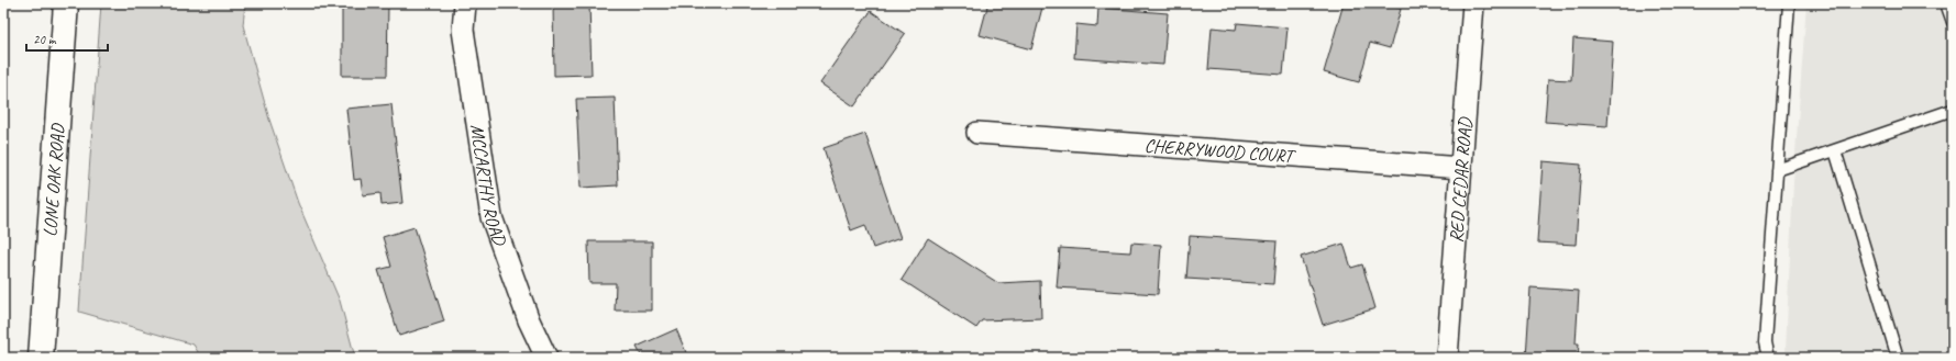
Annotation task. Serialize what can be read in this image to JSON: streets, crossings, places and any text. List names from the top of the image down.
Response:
{
  "streets": {
    "main road": ["LONE OAK ROAD"],
    "street": ["CHERRYWOOD COURT", "RED CEDAR ROAD", "MCCARTHY ROAD"]
  },
  "crossings": [
    ["CHERRYWOOD COURT", "RED CEDAR ROAD"]
  ],
  "scale_bar": "20 m"
}
